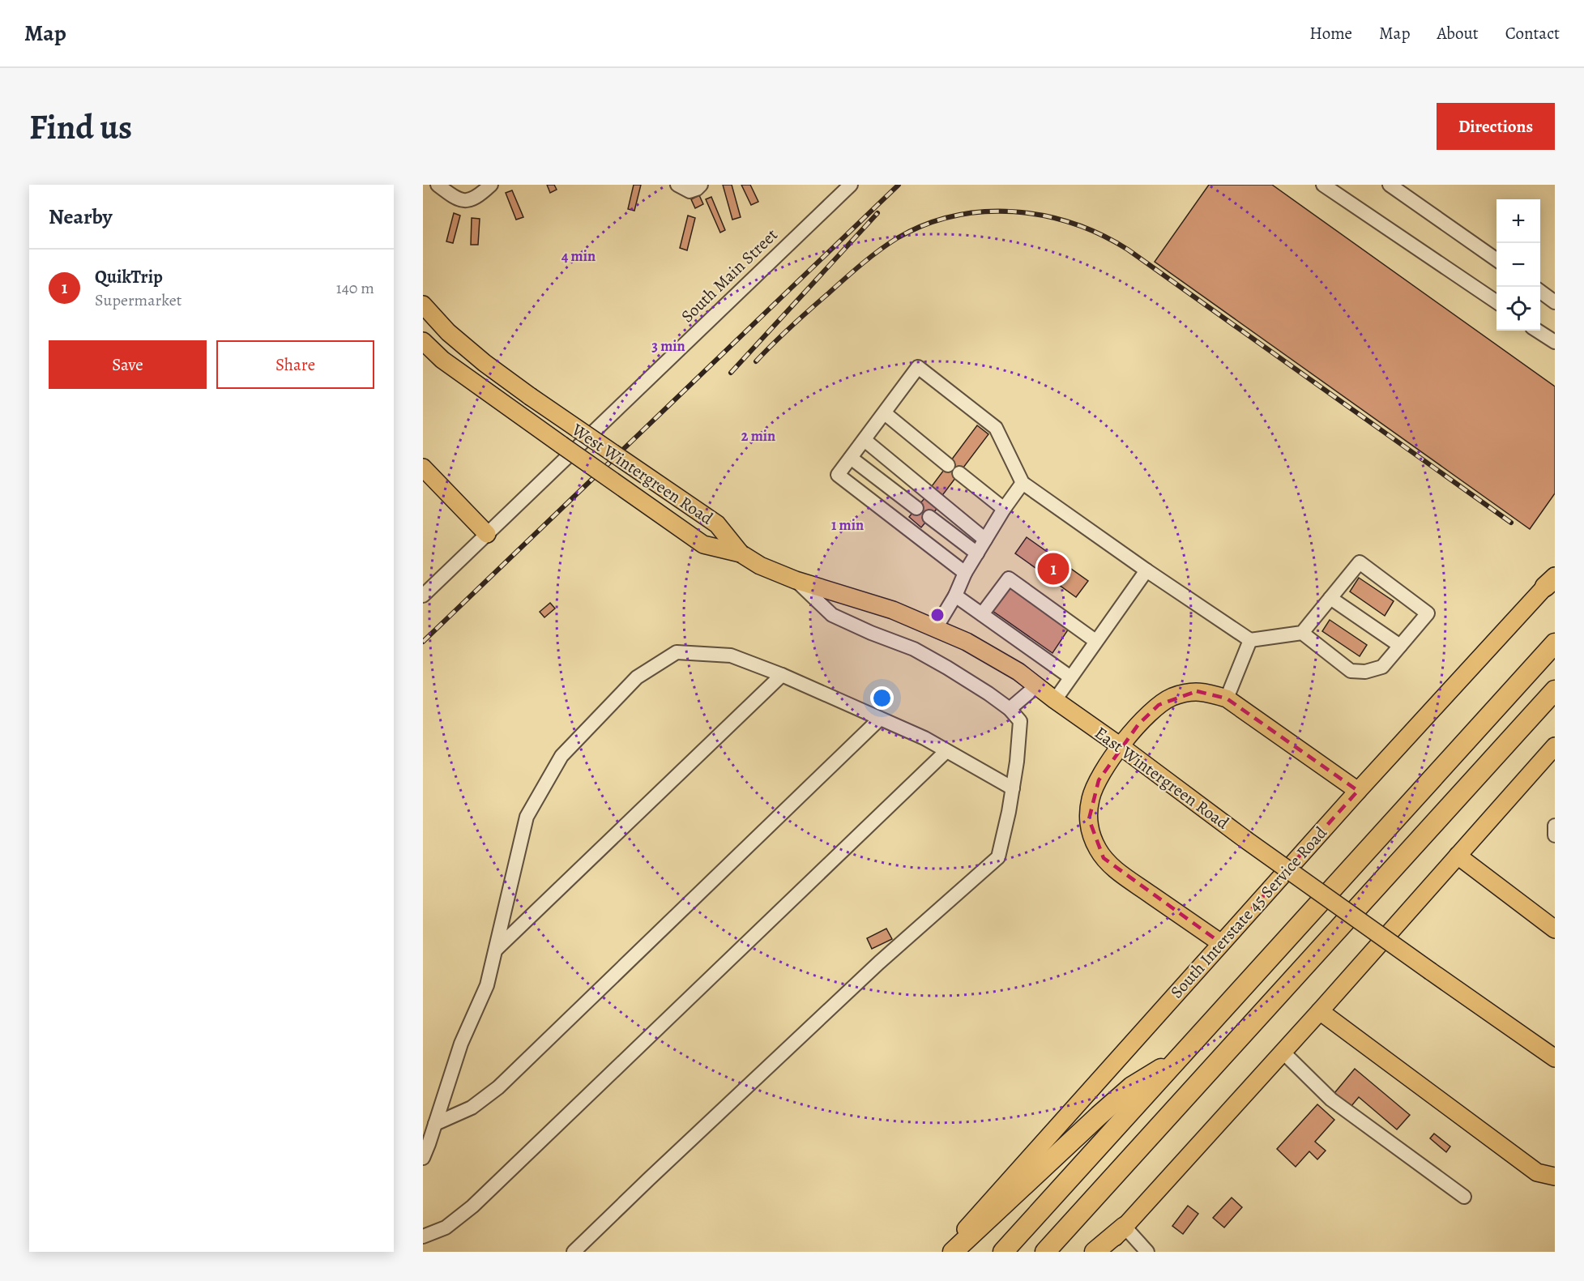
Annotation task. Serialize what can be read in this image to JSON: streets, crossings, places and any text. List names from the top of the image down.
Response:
{
  "streets": {
    "main road": ["West Wintergreen Road", "East Wintergreen Road", "South Interstate 45 Service Road"],
    "street": ["South Main Street"]
  },
  "crossings": [
    ["West Wintergreen Road", "East Wintergreen Road"]
  ],
  "page": {
    "header": "Map",
    "nav": [
      "Home",
      "Map",
      "About",
      "Contact"
    ],
    "buttons": [
      "Directions",
      ["Save", "Share"]
    ],
    "title": "Find us",
    "heading": "Nearby",
    "map_buttons": ["+", "−"],
    "list": [
      {
        "mark": "1",
        "name": "QuikTrip",
        "note": "Supermarket",
        "value": "140 m"
      }
    ],
    "pins": "1"
  },
  "rings": [
    "4 min",
    "3 min",
    "2 min",
    "1 min"
  ]
}
